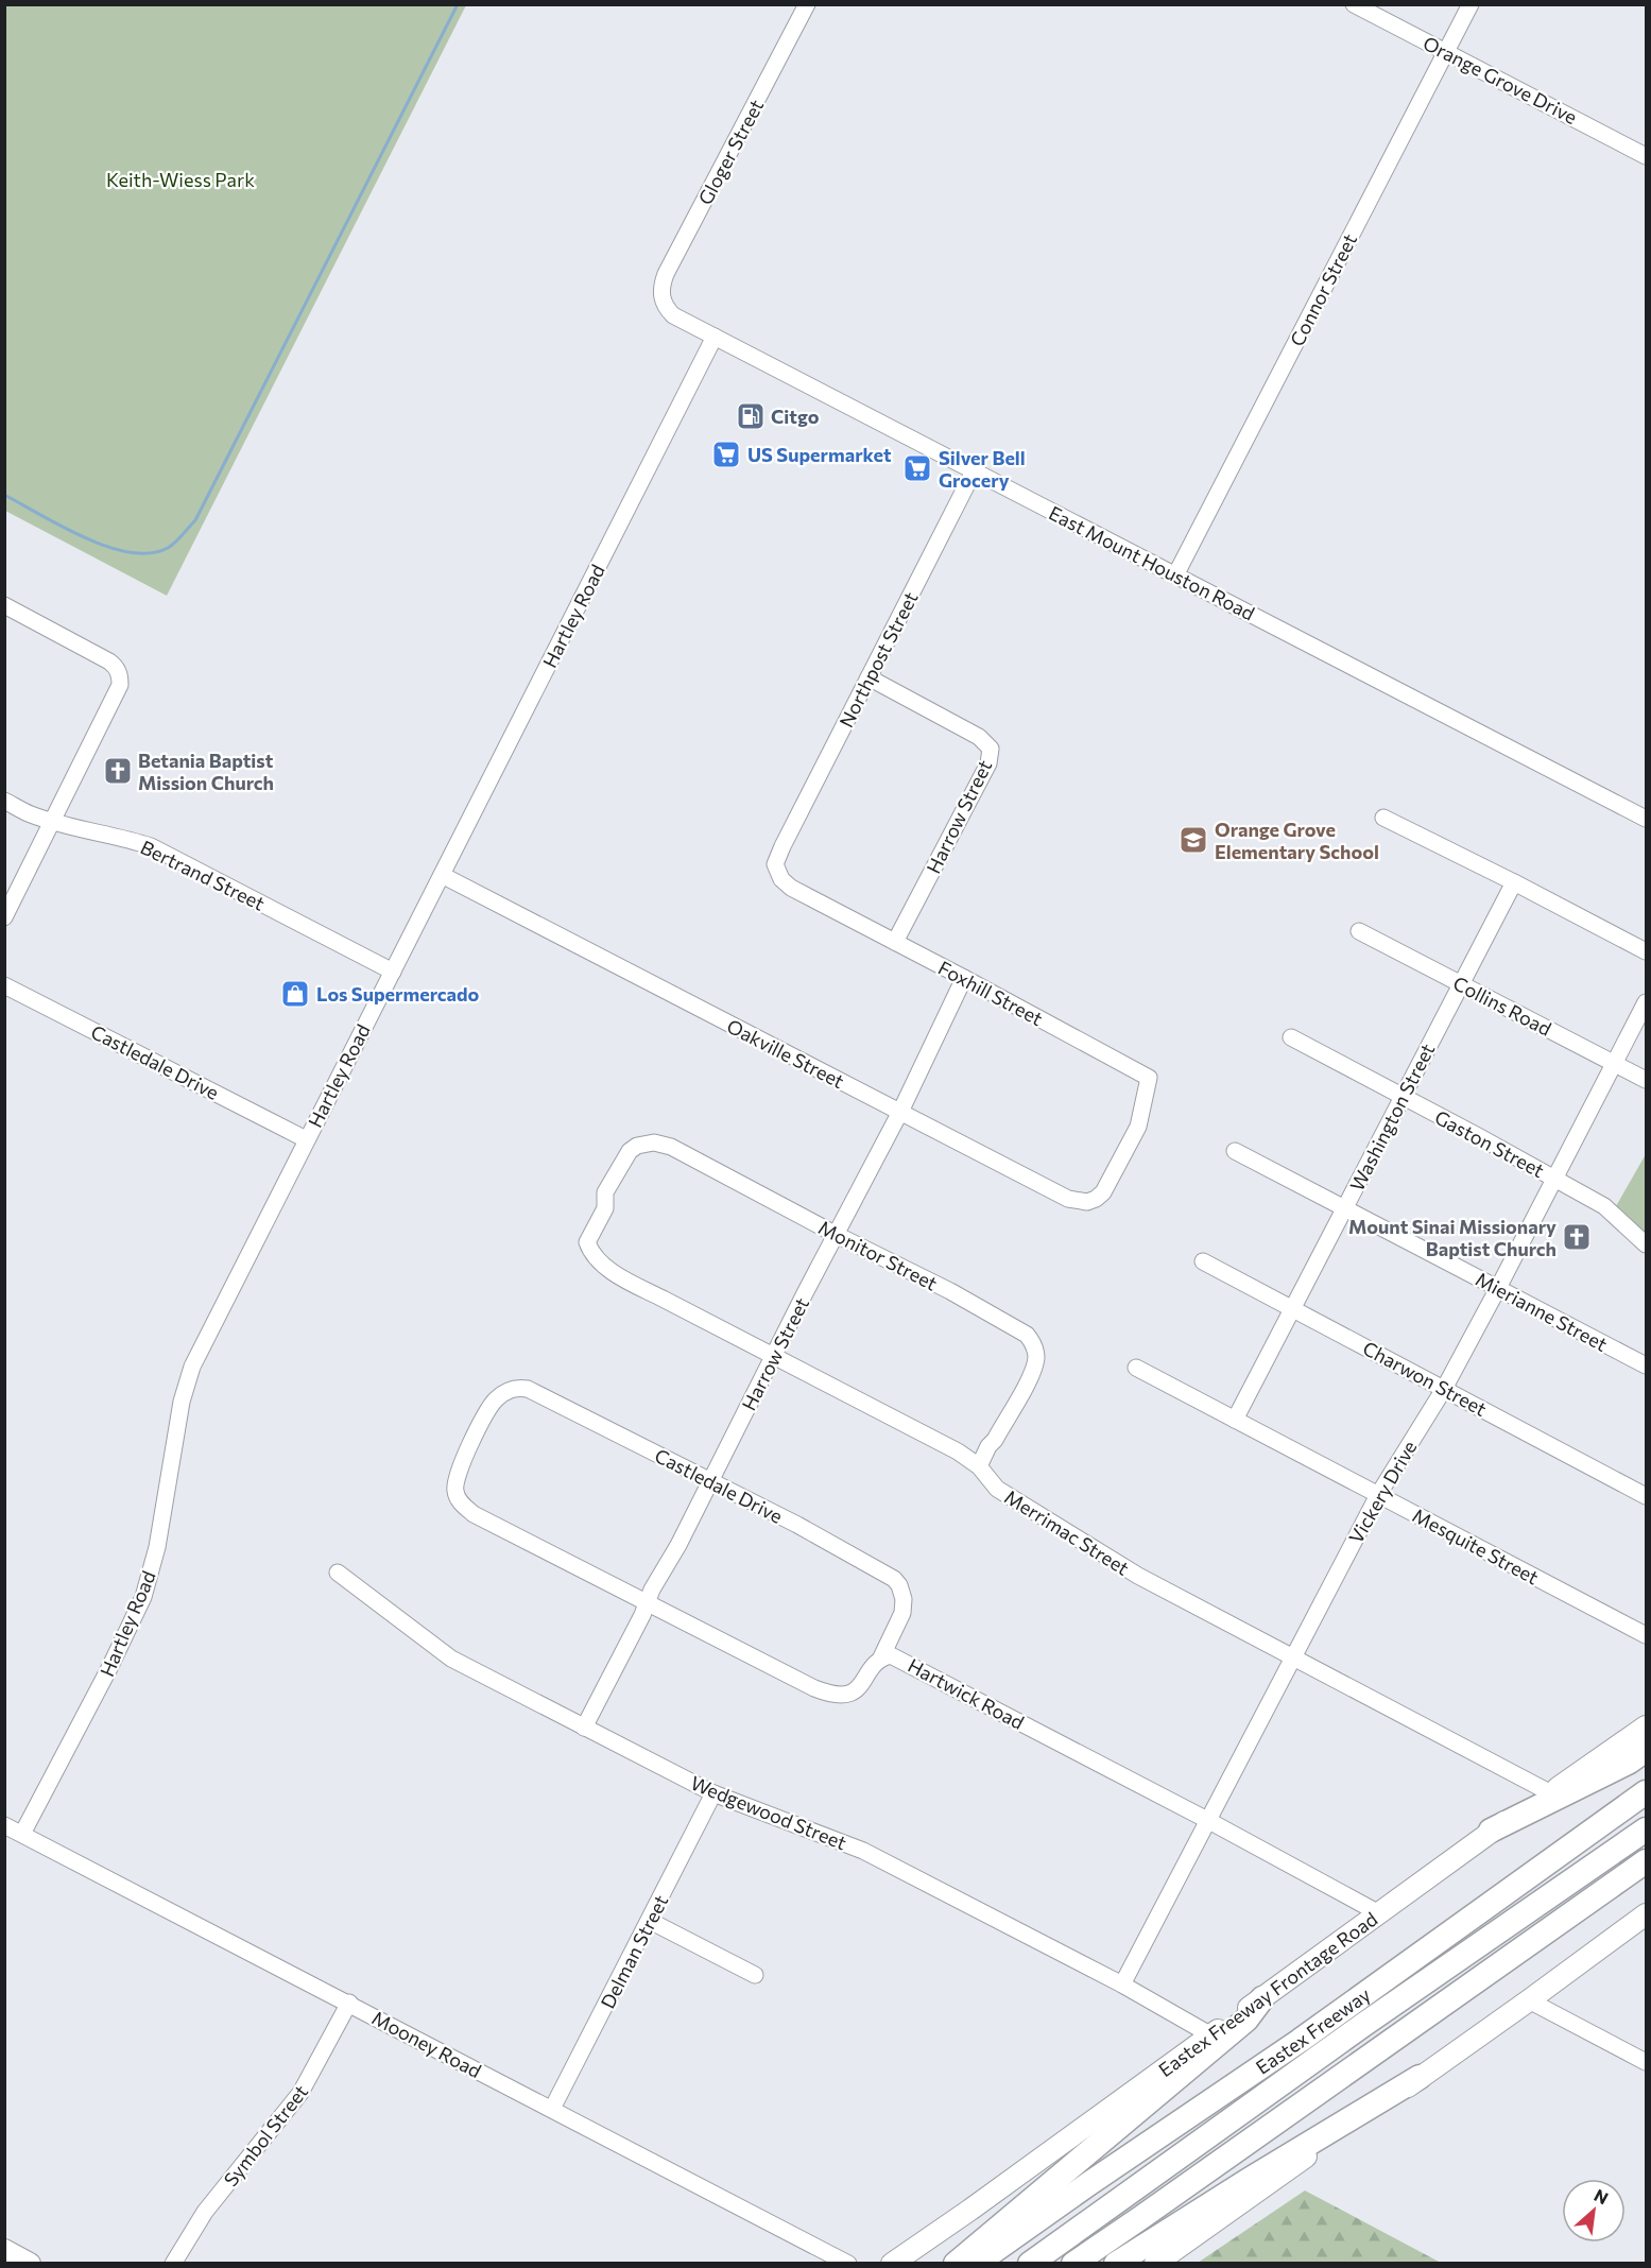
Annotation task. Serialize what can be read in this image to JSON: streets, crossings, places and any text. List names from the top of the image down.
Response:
{
  "streets": {
    "highway": ["Eastex Freeway"],
    "main road": ["Eastex Freeway Frontage Road"],
    "street": [
      "Orange Grove Drive",
      "Gloger Street",
      "Connor Street",
      "East Mount Houston Road",
      "Hartley Road",
      "Northpost Street",
      "Harrow Street",
      "Bertrand Street",
      "Foxhill Street",
      "Collins Road",
      "Oakville Street",
      "Castledale Drive",
      "Washington Street",
      "Gaston Street",
      "Monitor Street",
      "Mierianne Street",
      "Charwon Street",
      "Vickery Drive",
      "Merrimac Street",
      "Mesquite Street",
      "Hartwick Road",
      "Wedgewood Street",
      "Delman Street",
      "Mooney Road",
      "Symbol Street"
    ]
  },
  "crossings": [
    ["Orange Grove Drive", "Connor Street"],
    ["Gloger Street", "East Mount Houston Road"],
    ["Connor Street", "East Mount Houston Road"],
    ["East Mount Houston Road", "Hartley Road"],
    ["East Mount Houston Road", "Northpost Street"],
    ["Hartley Road", "Bertrand Street"],
    ["Hartley Road", "Oakville Street"],
    ["Hartley Road", "Castledale Drive"],
    ["Hartley Road", "Mooney Road"],
    ["Northpost Street", "Harrow Street"],
    ["Northpost Street", "Foxhill Street"],
    ["Harrow Street", "Foxhill Street"],
    ["Harrow Street", "Oakville Street"],
    ["Harrow Street", "Castledale Drive"],
    ["Harrow Street", "Monitor Street"],
    ["Harrow Street", "Merrimac Street"],
    ["Harrow Street", "Hartwick Road"],
    ["Harrow Street", "Wedgewood Street"],
    ["Foxhill Street", "Oakville Street"],
    ["Collins Road", "Washington Street"],
    ["Collins Road", "Vickery Drive"],
    ["Castledale Drive", "Hartwick Road"],
    ["Washington Street", "Gaston Street"],
    ["Washington Street", "Mierianne Street"],
    ["Washington Street", "Charwon Street"],
    ["Washington Street", "Mesquite Street"],
    ["Gaston Street", "Vickery Drive"],
    ["Monitor Street", "Merrimac Street"],
    ["Mierianne Street", "Vickery Drive"],
    ["Charwon Street", "Vickery Drive"],
    ["Vickery Drive", "Merrimac Street"],
    ["Vickery Drive", "Mesquite Street"],
    ["Vickery Drive", "Hartwick Road"],
    ["Vickery Drive", "Wedgewood Street"],
    ["Merrimac Street", "Eastex Freeway Frontage Road"],
    ["Hartwick Road", "Eastex Freeway Frontage Road"],
    ["Wedgewood Street", "Delman Street"],
    ["Wedgewood Street", "Eastex Freeway Frontage Road"],
    ["Delman Street", "Mooney Road"],
    ["Mooney Road", "Symbol Street"]
  ],
  "parks": ["Keith-Wiess Park"],
  "places": {
    "fuel station": ["Citgo"],
    "supermarket": ["US Supermarket", "Silver Bell Grocery"],
    "church": ["Betania Baptist Mission Church", "Mount Sinai Missionary Baptist Church"],
    "school or university": ["Orange Grove Elementary School"],
    "shop": ["Los Supermercado"]
  },
  "north": "top right"
}
